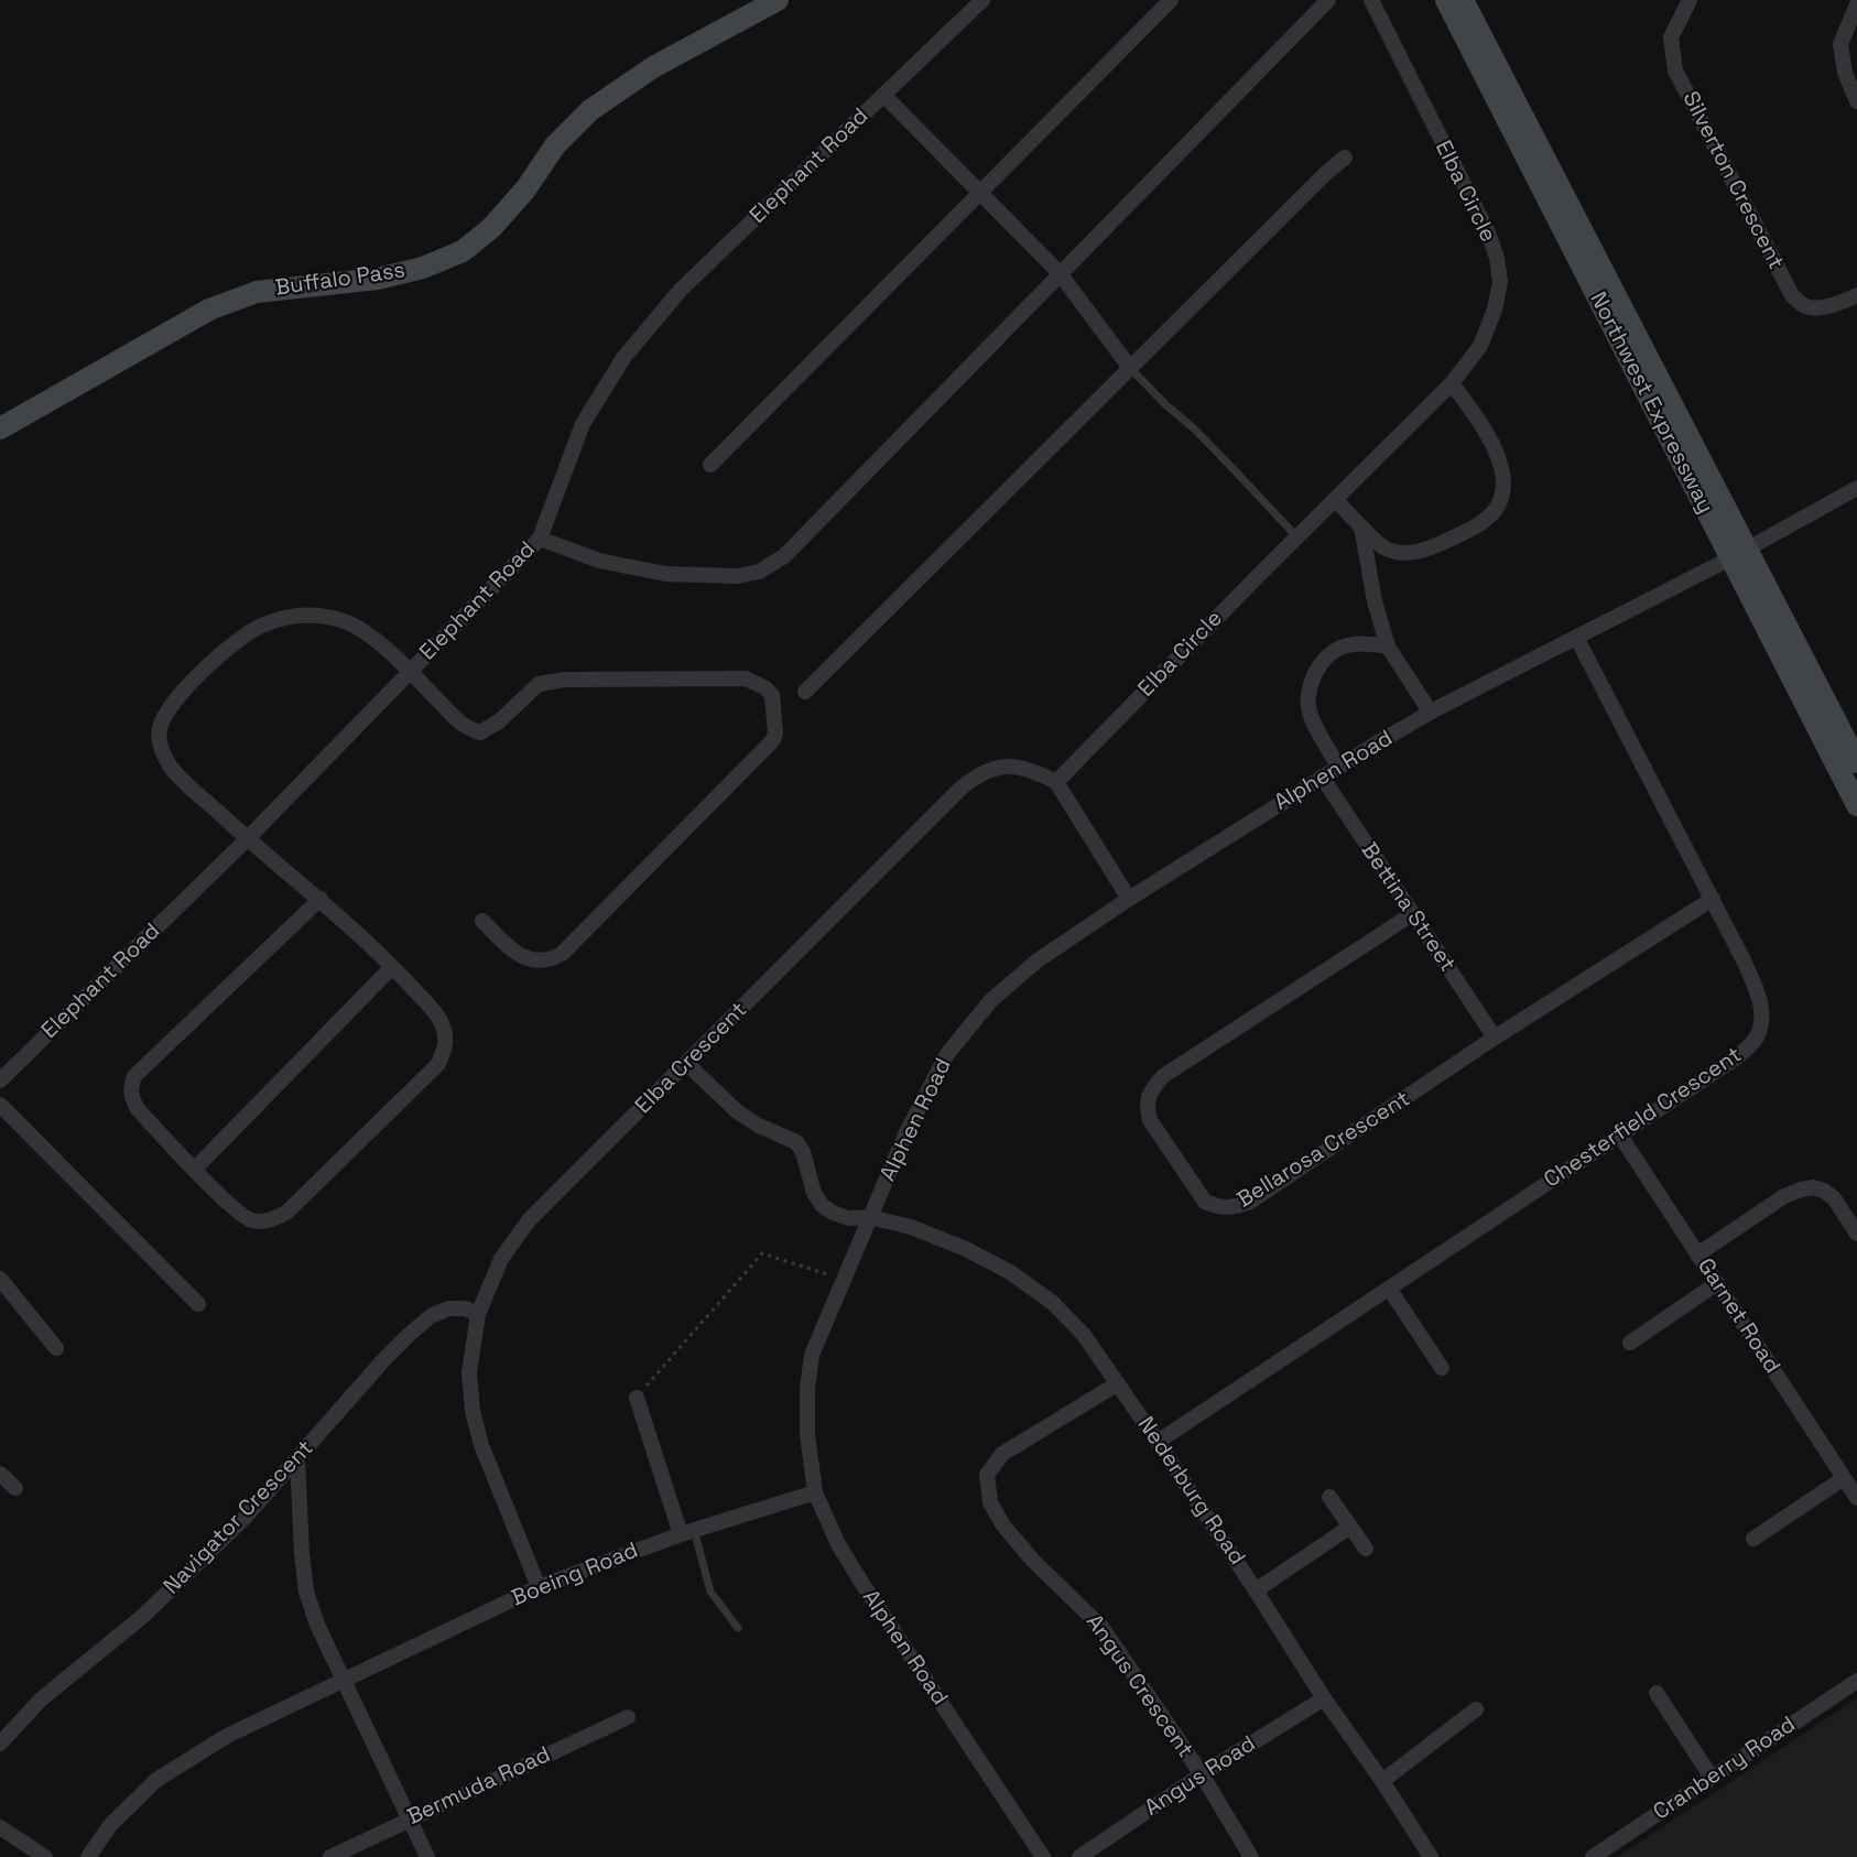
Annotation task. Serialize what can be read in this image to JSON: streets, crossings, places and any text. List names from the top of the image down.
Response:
{
  "streets": {
    "main road": ["Buffalo Pass", "Northwest Expressway"],
    "street": [
      "Elephant Road",
      "Silverton Crescent",
      "Elba Circle",
      "Alphen Road",
      "Bettina Street",
      "Elba Crescent",
      "Chesterfield Crescent",
      "Bellarosa Crescent",
      "Garnet Road",
      "Nederburg Road",
      "Navigator Crescent",
      "Boeing Road",
      "Angus Crescent",
      "Cranberry Road",
      "Angus Road",
      "Bermuda Road"
    ]
  },
  "crossings": [
    ["Elba Circle", "Elba Crescent"],
    ["Northwest Expressway", "Alphen Road"],
    ["Alphen Road", "Bettina Street"],
    ["Alphen Road", "Chesterfield Crescent"],
    ["Alphen Road", "Nederburg Road"],
    ["Alphen Road", "Boeing Road"],
    ["Bettina Street", "Bellarosa Crescent"],
    ["Elba Crescent", "Nederburg Road"],
    ["Elba Crescent", "Navigator Crescent"],
    ["Elba Crescent", "Boeing Road"],
    ["Chesterfield Crescent", "Bellarosa Crescent"],
    ["Chesterfield Crescent", "Garnet Road"],
    ["Chesterfield Crescent", "Nederburg Road"],
    ["Nederburg Road", "Angus Crescent"],
    ["Nederburg Road", "Angus Road"],
    ["Angus Crescent", "Angus Road"]
  ]
}
